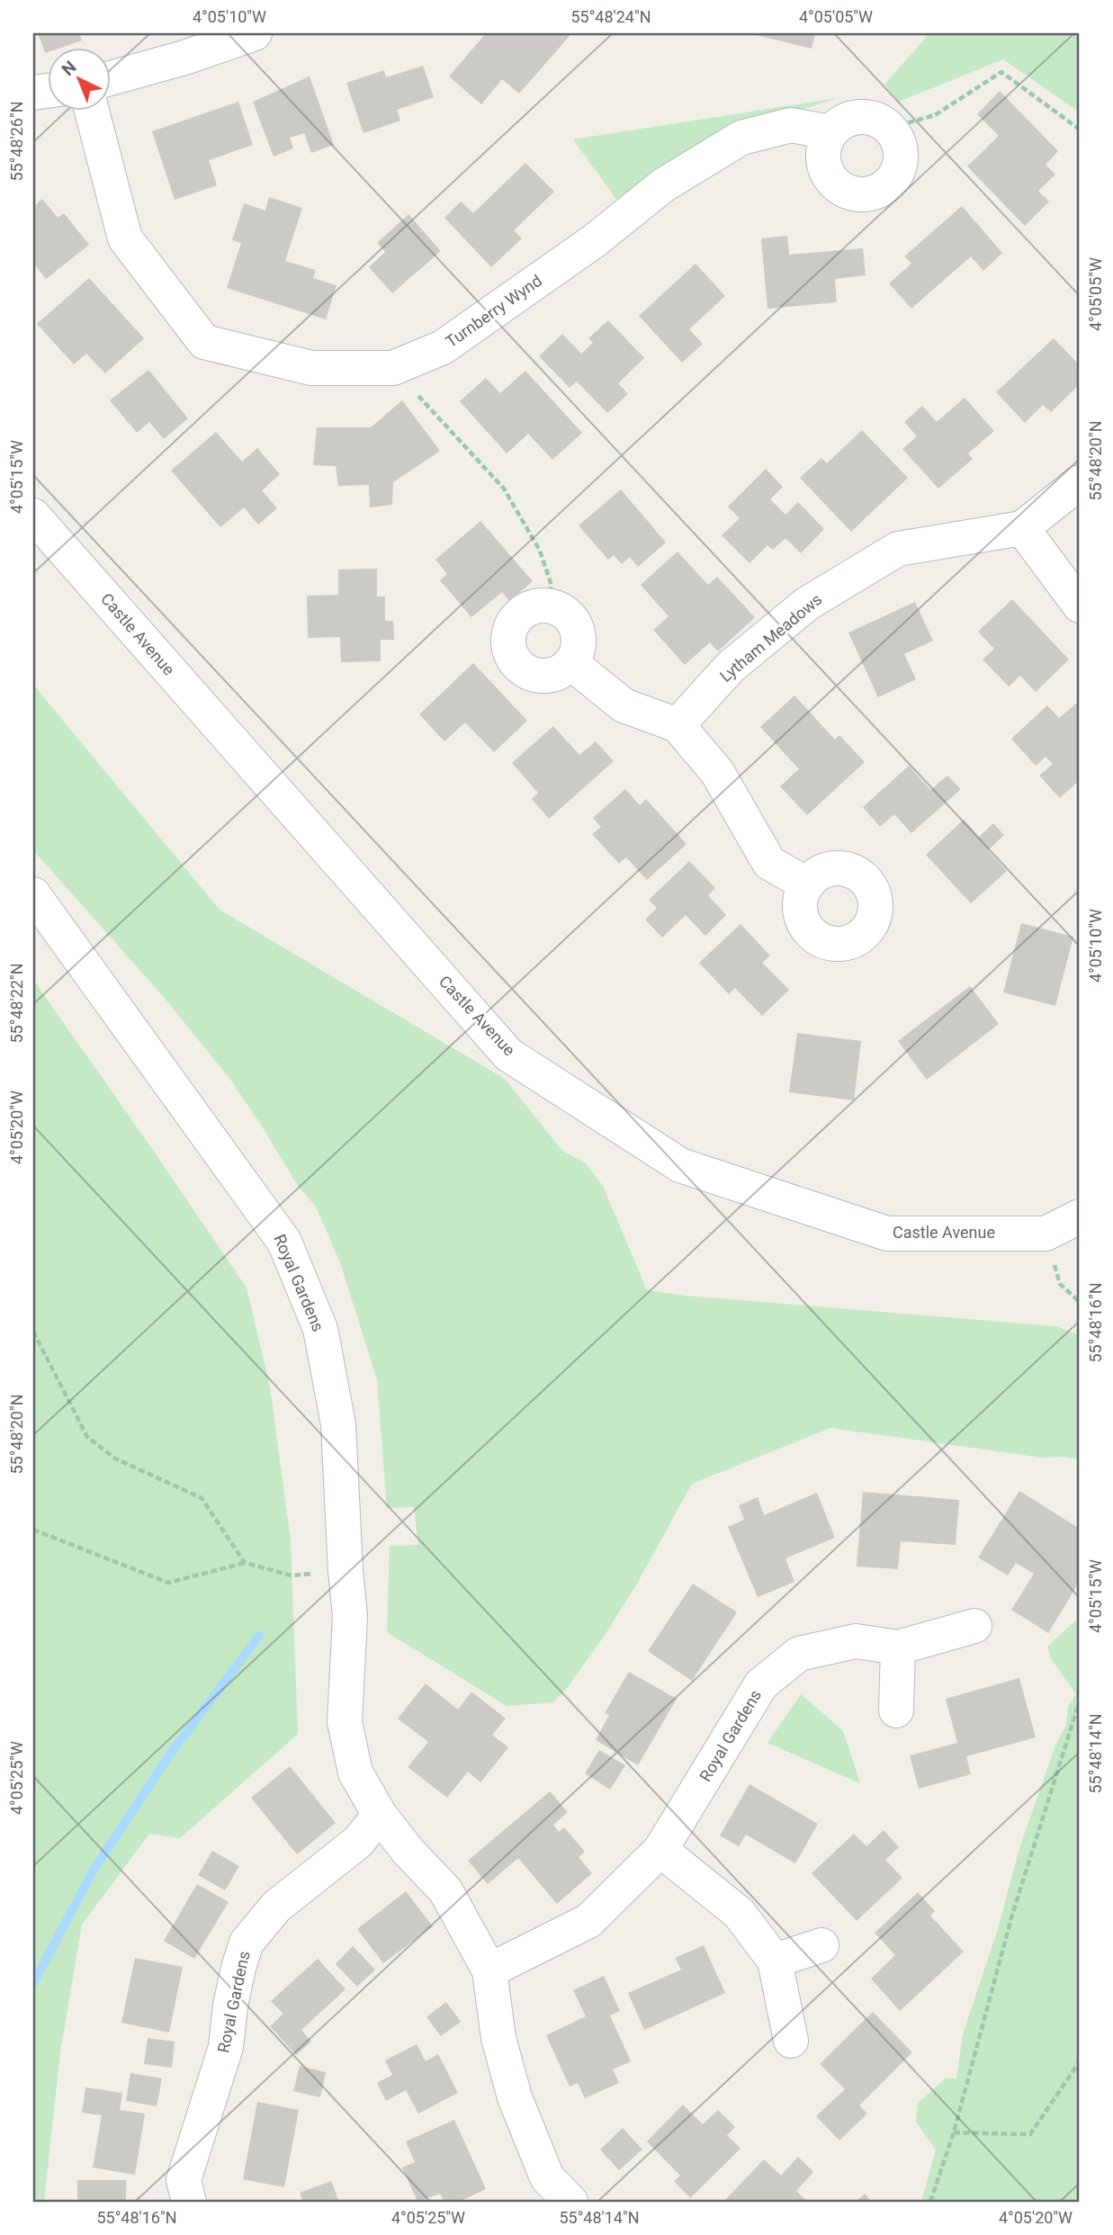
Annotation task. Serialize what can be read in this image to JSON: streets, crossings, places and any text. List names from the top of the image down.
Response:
{
  "streets": {
    "street": [
      "Turnberry Wynd",
      "Castle Avenue",
      "Lytham Meadows",
      "Royal Gardens"
    ]
  },
  "north": "top left",
  "coordinates": [
    "4°05'10\"W",
    "55°48'24\"N",
    "4°05'05\"W",
    "55°48'26\"N",
    "55°48'20\"N",
    "4°05'15\"W",
    "55°48'22\"N",
    "4°05'20\"W",
    "55°48'16\"N",
    "55°48'14\"N",
    "4°05'25\"W"
  ]
}
